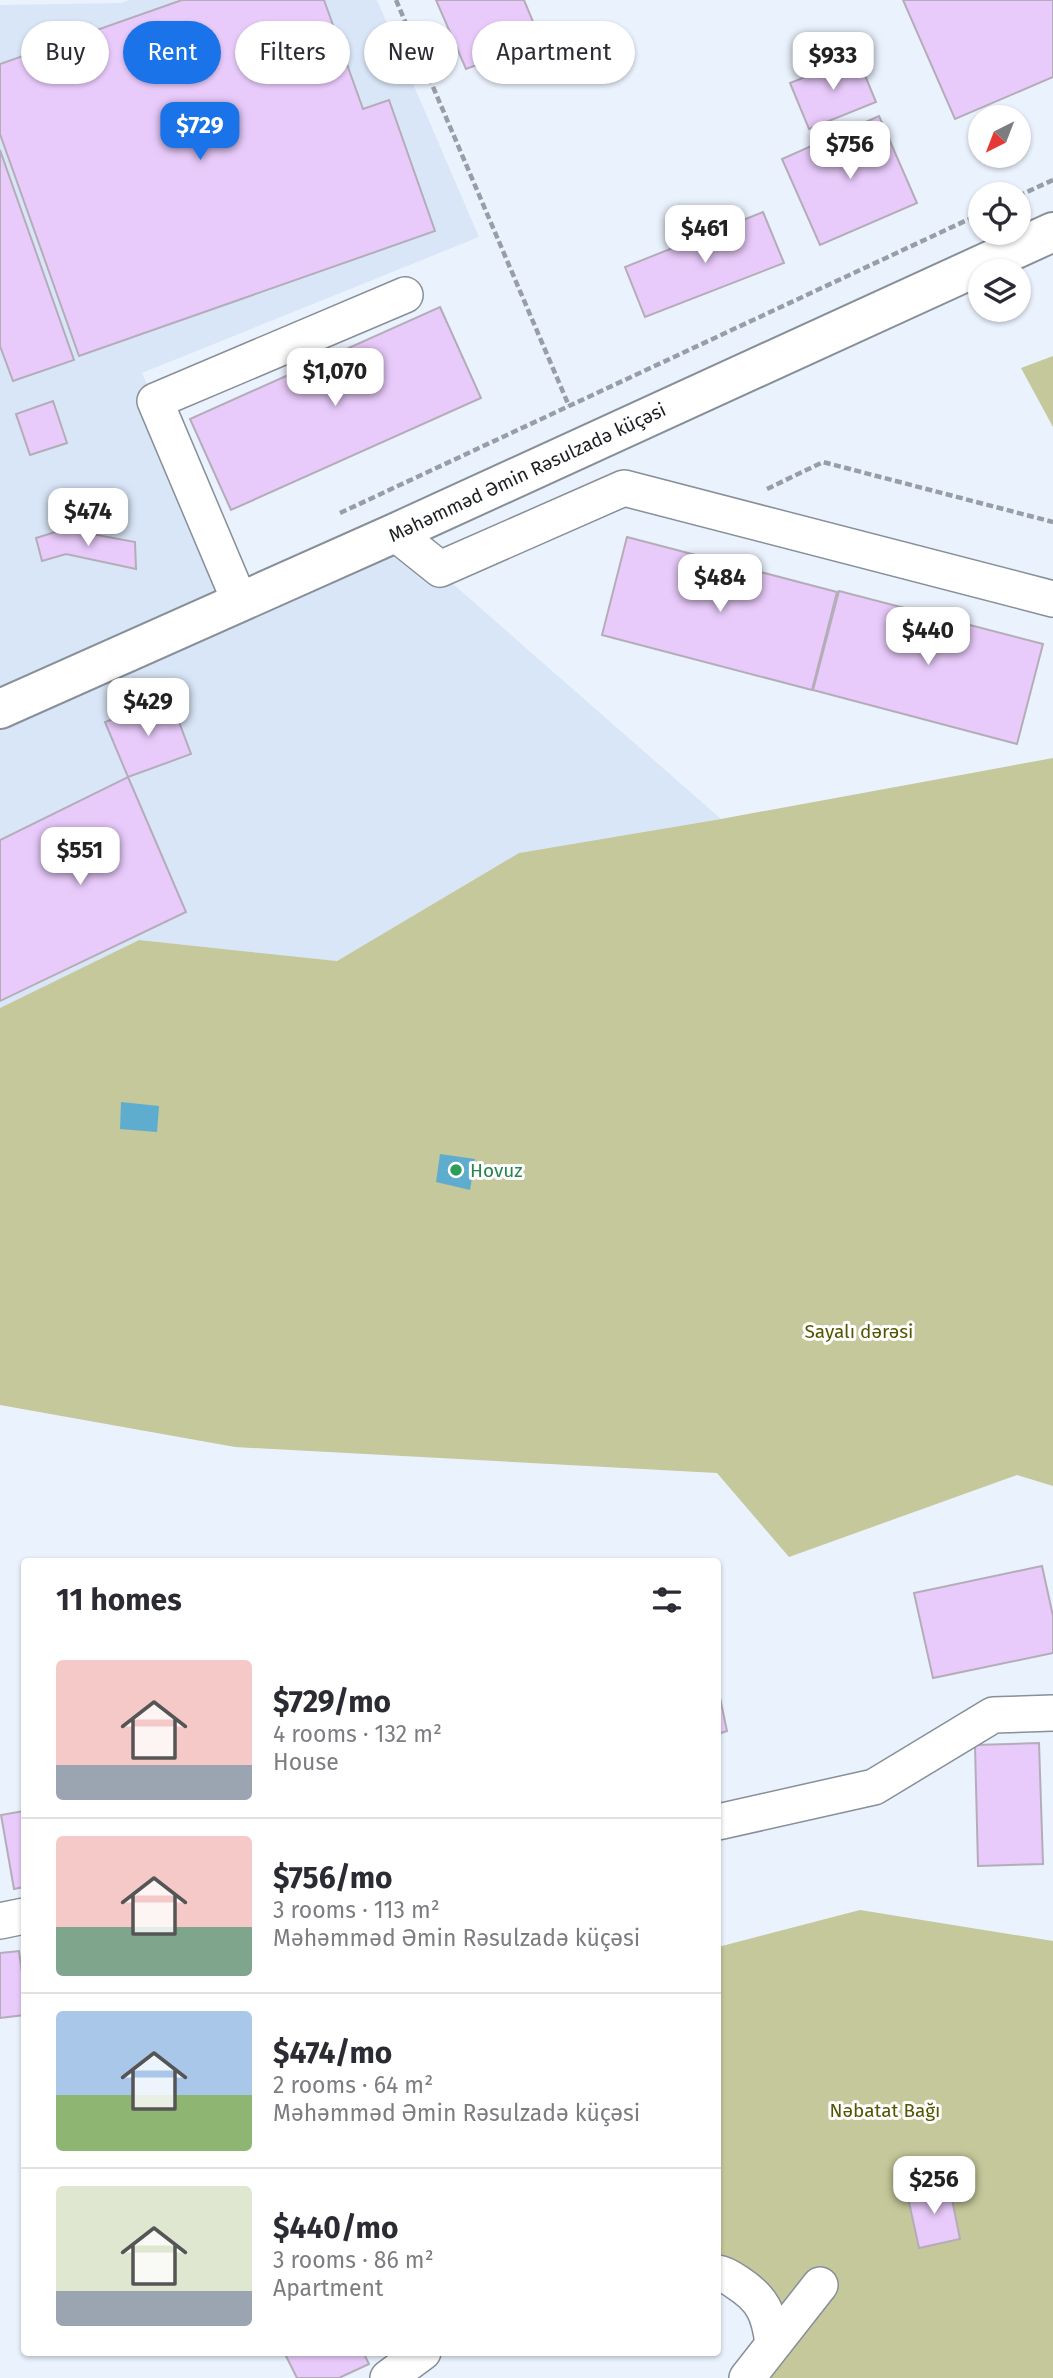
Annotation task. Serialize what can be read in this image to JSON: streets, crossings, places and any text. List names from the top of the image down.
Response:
{
  "streets": {
    "main road": ["Məhəmməd Əmin Rəsulzadə küçəsi"]
  },
  "parks": ["Sayalı dərəsi", "Nəbatat Bağı"],
  "places": ["Hovuz"],
  "north": "bottom left",
  "page": {
    "chip": [
      "Buy",
      "Rent",
      "Filters",
      "New",
      "Apartment"
    ],
    "price": [
      "$933",
      "$729",
      "$756",
      "$461",
      "$1,070",
      "$474",
      "$484",
      "$440",
      "$429",
      "$551",
      "$256"
    ],
    "heading": "11 homes",
    "list": [
      {
        "name": "$729/mo",
        "note": "4 rooms · 132 m² · House"
      },
      {
        "name": "$756/mo",
        "note": "3 rooms · 113 m² · Məhəmməd Əmin Rəsulzadə küçəsi"
      },
      {
        "name": "$474/mo",
        "note": "2 rooms · 64 m² · Məhəmməd Əmin Rəsulzadə küçəsi"
      },
      {
        "name": "$440/mo",
        "note": "3 rooms · 86 m² · Apartment"
      }
    ]
  }
}
